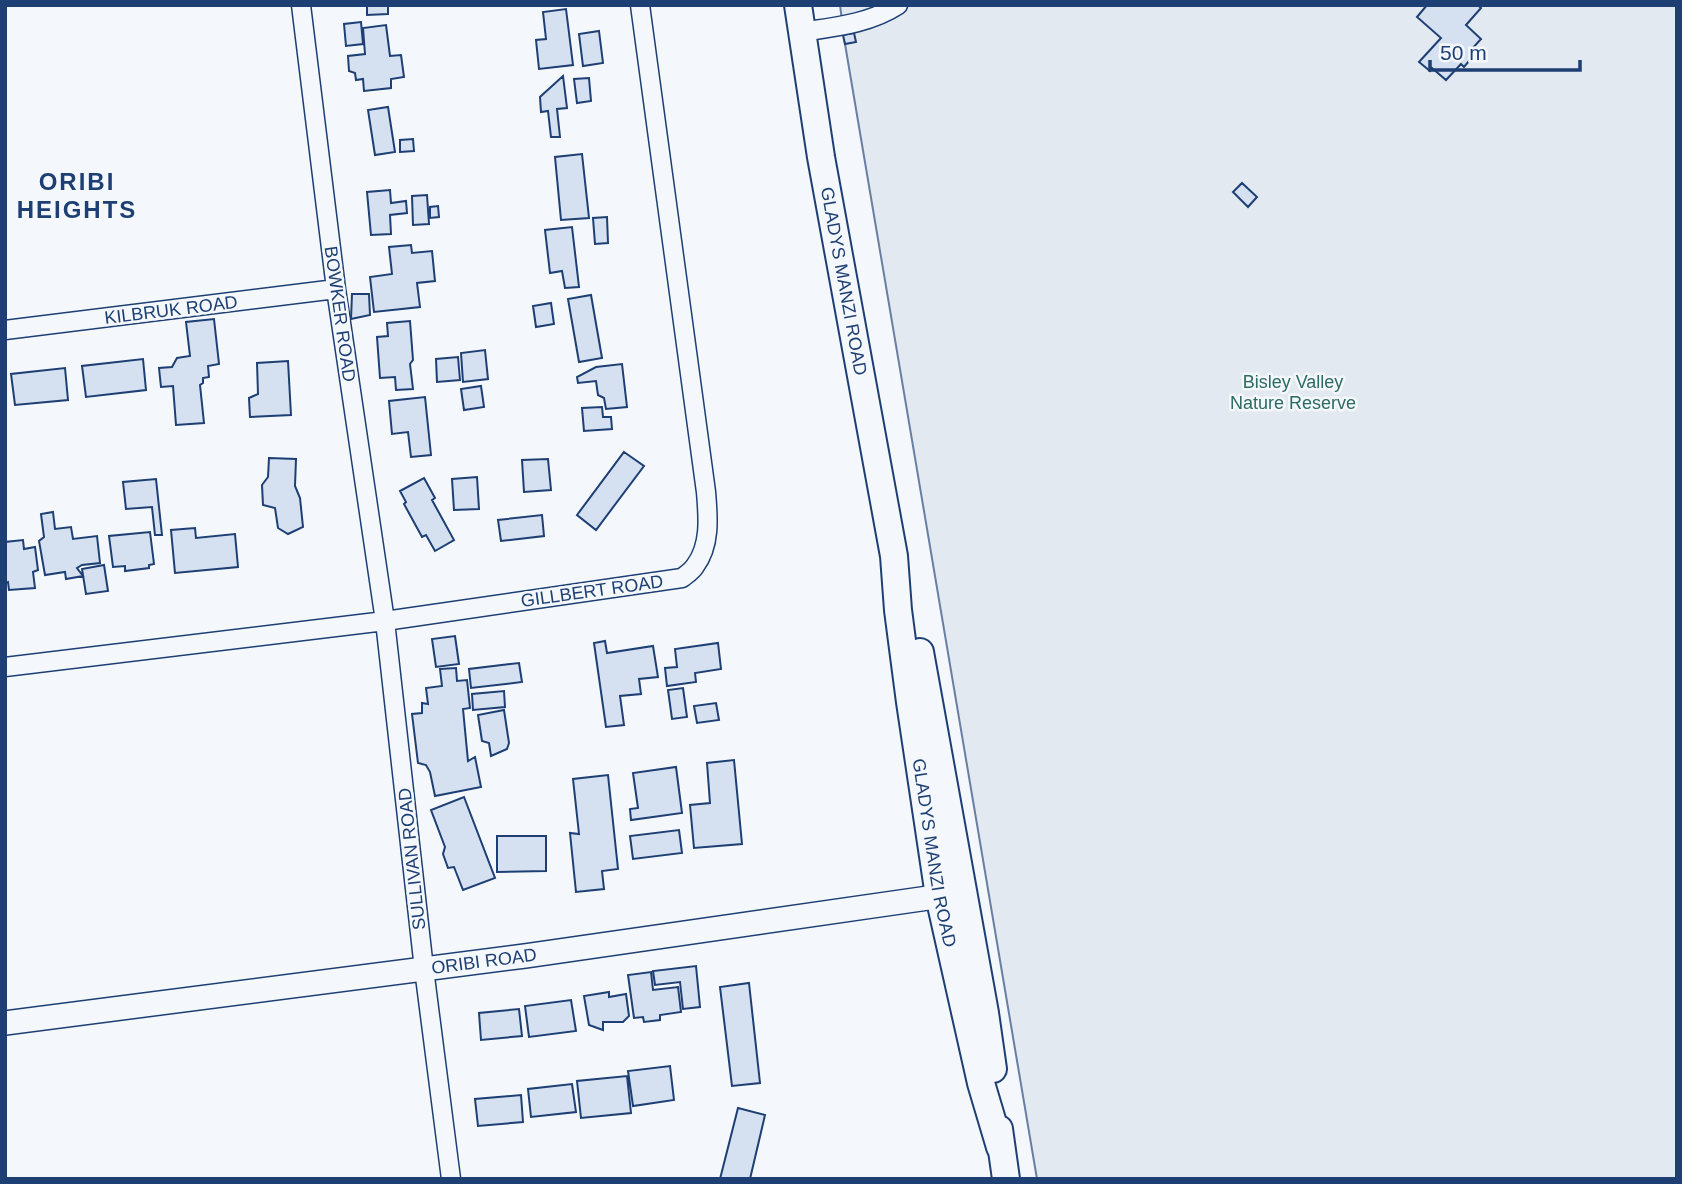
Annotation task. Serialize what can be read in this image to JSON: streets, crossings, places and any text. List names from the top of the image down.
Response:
{
  "streets": {
    "main road": ["GLADYS MANZI ROAD"],
    "street": [
      "KILBRUK ROAD",
      "BOWKER ROAD",
      "GILLBERT ROAD",
      "SULLIVAN ROAD",
      "ORIBI ROAD"
    ]
  },
  "crossings": [
    ["GLADYS MANZI ROAD", "ORIBI ROAD"],
    ["KILBRUK ROAD", "BOWKER ROAD"],
    ["BOWKER ROAD", "GILLBERT ROAD"],
    ["BOWKER ROAD", "SULLIVAN ROAD"],
    ["GILLBERT ROAD", "SULLIVAN ROAD"],
    ["SULLIVAN ROAD", "ORIBI ROAD"]
  ],
  "districts": ["ORIBI HEIGHTS"],
  "parks": ["Bisley Valley Nature Reserve"],
  "scale_bar": "50 m"
}
